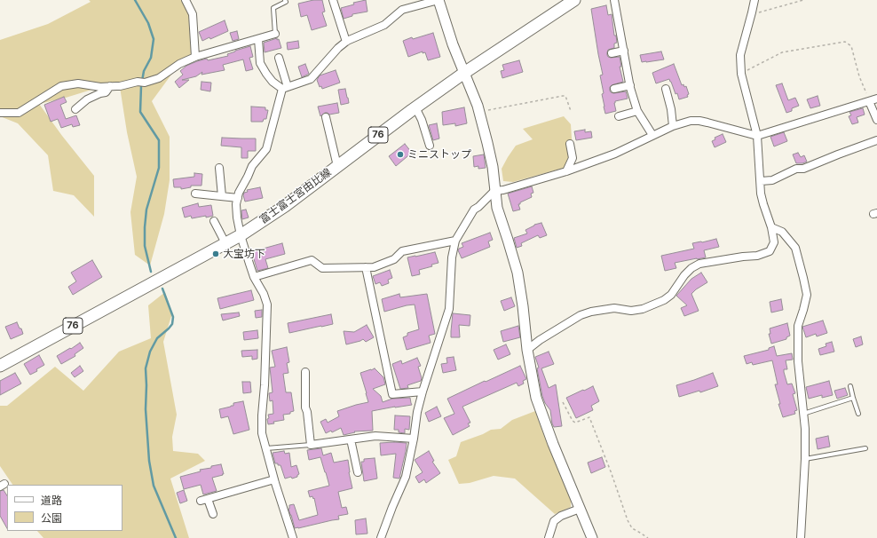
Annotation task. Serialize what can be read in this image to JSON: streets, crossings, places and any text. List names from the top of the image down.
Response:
{
  "streets": {
    "main road": ["76", "富士富士宮由比線"]
  },
  "places": ["ミニストップ", "大宝坊下"],
  "legend": ["道路", "公園"]
}
